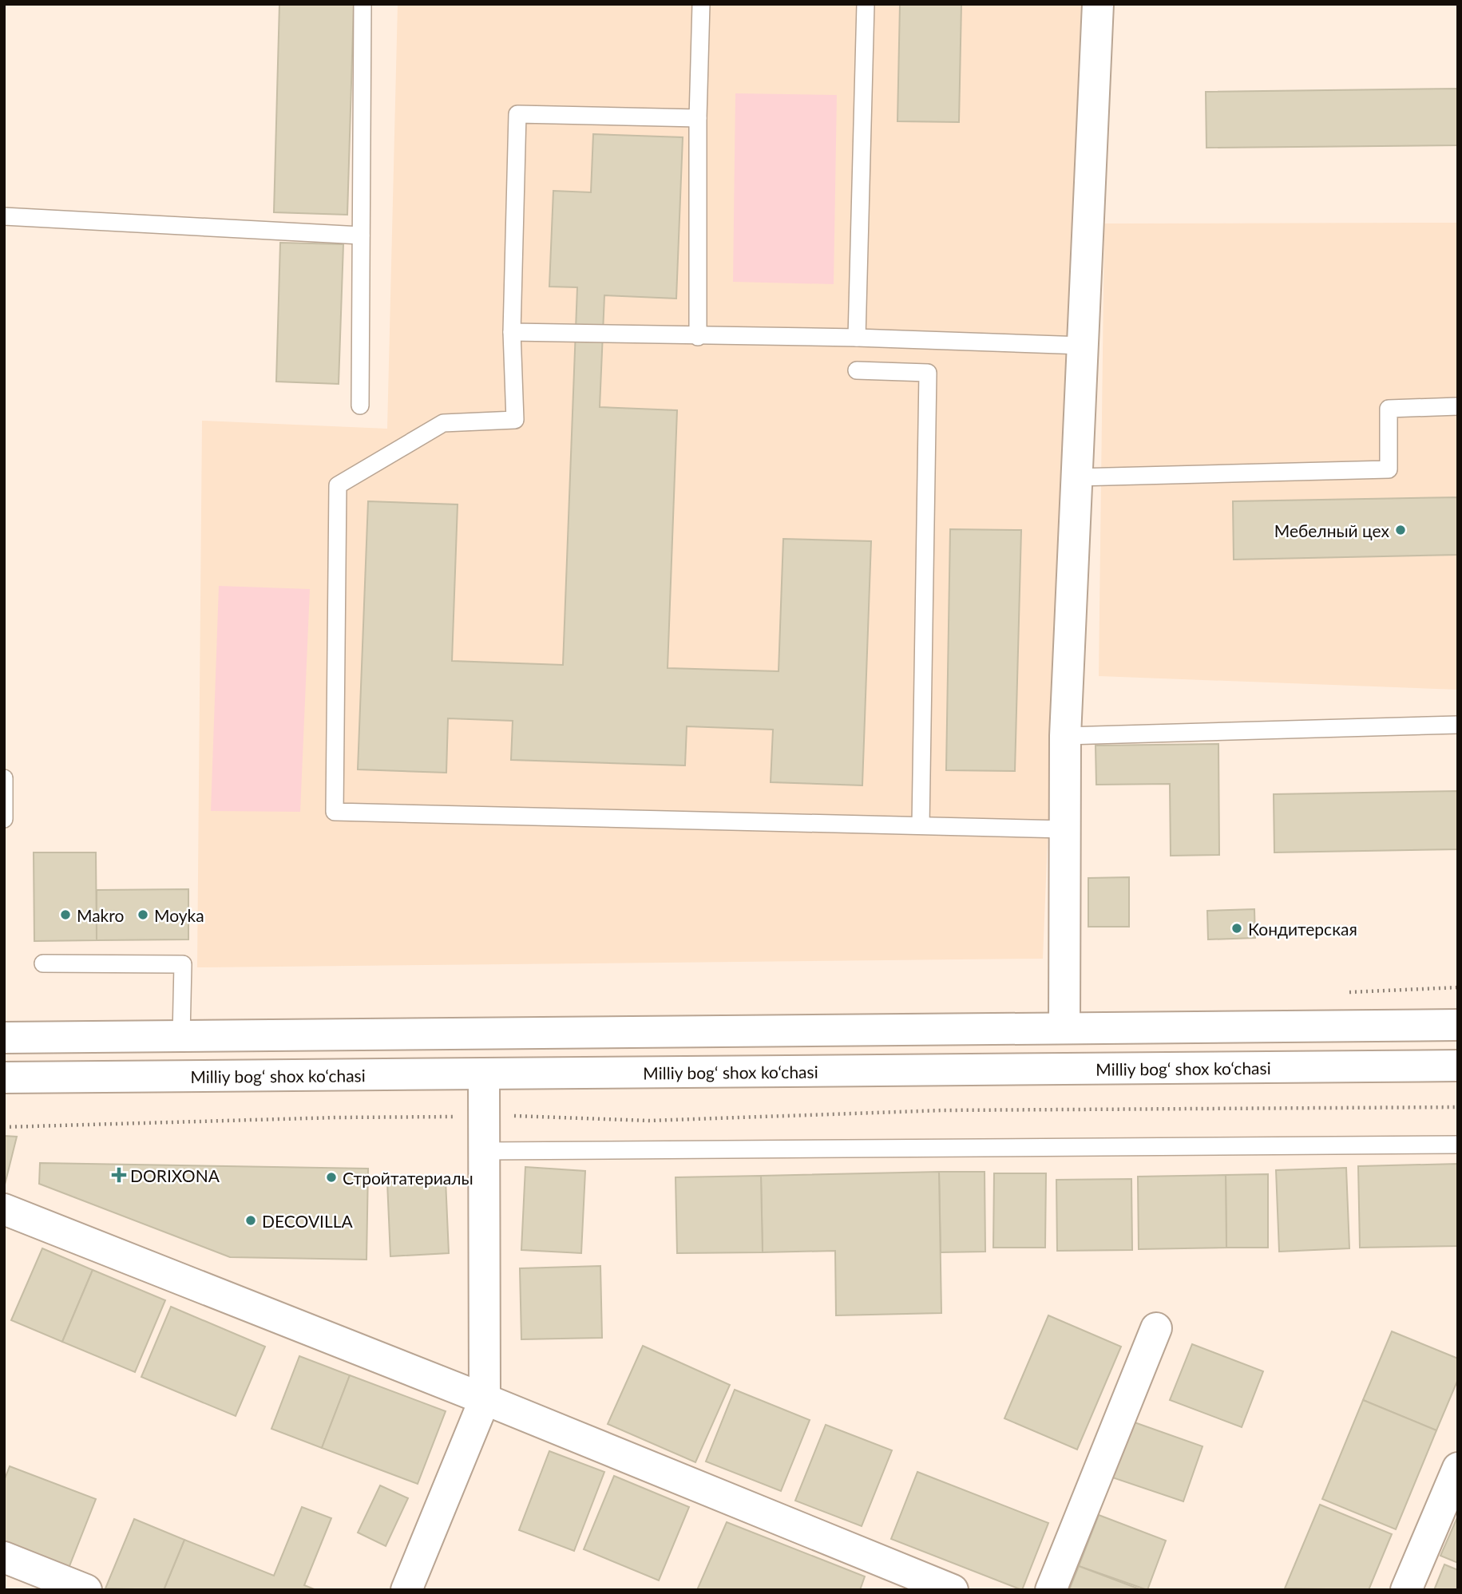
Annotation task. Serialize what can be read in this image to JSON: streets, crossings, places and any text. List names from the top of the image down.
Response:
{
  "streets": {
    "street": ["Milliy bog‘ shox ko‘chasi"]
  },
  "places": {
    "other": [
      "Мебелный цех",
      "Makro",
      "Moyka",
      "Кондитерская",
      "Стройтатериалы",
      "DECOVILLA"
    ],
    "health": ["DORIXONA"]
  }
}
